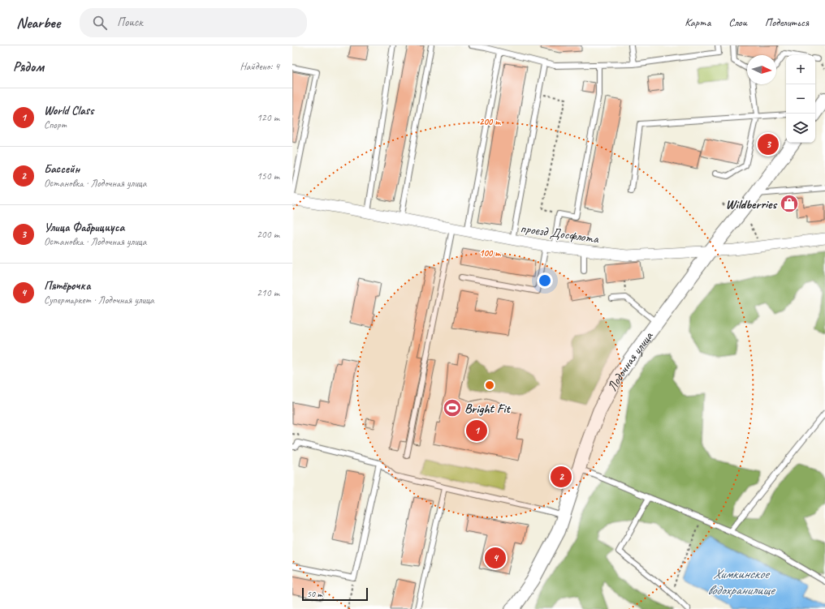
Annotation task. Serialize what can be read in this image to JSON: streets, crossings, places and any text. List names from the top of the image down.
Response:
{
  "streets": {
    "street": ["проезд Досфлота", "Лодочная улица"]
  },
  "crossings": [
    ["проезд Досфлота", "Лодочная улица"]
  ],
  "water": ["Химкинское водохранилище"],
  "places": {
    "shop": ["Wildberries"],
    "sports": ["Bright Fit"]
  },
  "scale_bar": "50 m",
  "north": "right",
  "page": {
    "header": "Nearbee",
    "search": "Поиск",
    "nav": ["Карта", "Слои", "Поделиться"],
    "heading": ["Рядом", "Найдено: 4"],
    "map_buttons": ["+", "−"],
    "list": [
      {
        "mark": "1",
        "name": "World Class",
        "note": "Спорт",
        "value": "120 m"
      },
      {
        "mark": "2",
        "name": "Бассейн",
        "note": "Остановка · Лодочная улица",
        "value": "150 m"
      },
      {
        "mark": "3",
        "name": "Улица Фабрициуса",
        "note": "Остановка · Лодочная улица",
        "value": "200 m"
      },
      {
        "mark": "4",
        "name": "Пятёрочка",
        "note": "Супермаркет · Лодочная улица",
        "value": "210 m"
      }
    ],
    "pins": [
      "3",
      "1",
      "2",
      "4"
    ],
    "scale": "50 m"
  },
  "rings": ["200 m", "100 m"]
}
